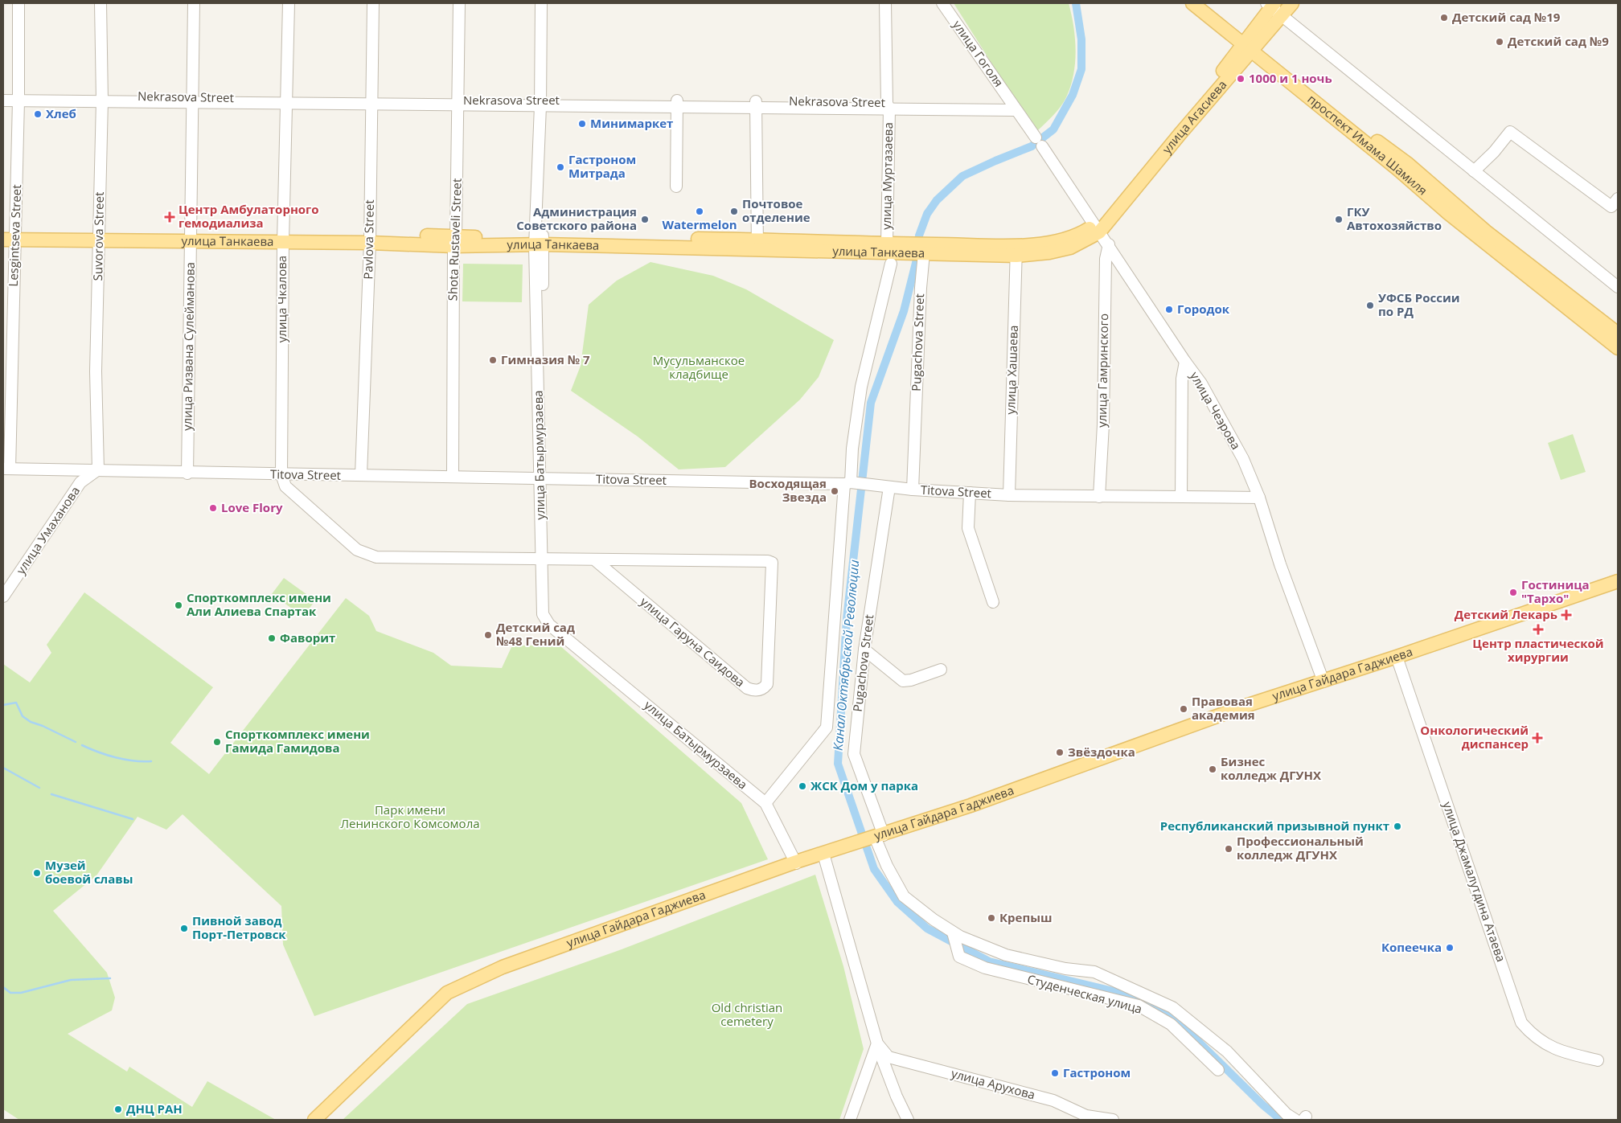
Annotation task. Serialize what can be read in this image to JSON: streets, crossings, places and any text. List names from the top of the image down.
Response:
{
  "streets": {
    "main road": [
      "улица Агасиева",
      "проспект Имама Шамиля",
      "улица Танкаева",
      "улица Гайдара Гаджиева"
    ],
    "street": [
      "улица Гоголя",
      "Nekrasova Street",
      "улица Муртазаева",
      "Lesgintseva Street",
      "Suvorova Street",
      "Pavlova Street",
      "Shota Rustaveli Street",
      "улица Чкалова",
      "Pugachova Street",
      "улица Ризвана Сулейманова",
      "улица Хашаева",
      "улица Гамринского",
      "улица Чеэрова",
      "улица Батырмурзаева",
      "Titova Street",
      "улица Умаханова",
      "улица Гаруна Саидова",
      "улица Джамалутдина Атаева",
      "Студенческая улица",
      "улица Арухова"
    ]
  },
  "crossings": [
    ["улица Гоголя", "Nekrasova Street"],
    ["улица Гоголя", "улица Чеэрова"],
    ["Nekrasova Street", "улица Муртазаева"],
    ["Nekrasova Street", "Lesgintseva Street"],
    ["Nekrasova Street", "Suvorova Street"],
    ["Nekrasova Street", "Pavlova Street"],
    ["Nekrasova Street", "Shota Rustaveli Street"],
    ["Nekrasova Street", "улица Чкалова"],
    ["Nekrasova Street", "улица Ризвана Сулейманова"],
    ["Nekrasova Street", "улица Чеэрова"],
    ["Nekrasova Street", "улица Батырмурзаева"],
    ["улица Агасиева", "проспект Имама Шамиля"],
    ["улица Агасиева", "улица Танкаева"],
    ["улица Агасиева", "улица Чеэрова"],
    ["улица Муртазаева", "улица Танкаева"],
    ["улица Муртазаева", "улица Батырмурзаева"],
    ["улица Муртазаева", "Titova Street"],
    ["Lesgintseva Street", "улица Танкаева"],
    ["Lesgintseva Street", "Titova Street"],
    ["Suvorova Street", "улица Танкаева"],
    ["Suvorova Street", "Titova Street"],
    ["Suvorova Street", "улица Умаханова"],
    ["Pavlova Street", "улица Танкаева"],
    ["Pavlova Street", "Titova Street"],
    ["Shota Rustaveli Street", "улица Танкаева"],
    ["Shota Rustaveli Street", "Titova Street"],
    ["улица Танкаева", "улица Чкалова"],
    ["улица Танкаева", "Pugachova Street"],
    ["улица Танкаева", "улица Ризвана Сулейманова"],
    ["улица Танкаева", "улица Хашаева"],
    ["улица Танкаева", "улица Чеэрова"],
    ["улица Танкаева", "улица Батырмурзаева"],
    ["улица Чкалова", "Titova Street"],
    ["улица Чкалова", "улица Гаруна Саидова"],
    ["Pugachova Street", "Titova Street"],
    ["Pugachova Street", "улица Гайдара Гаджиева"],
    ["Pugachova Street", "Студенческая улица"],
    ["улица Ризвана Сулейманова", "Titova Street"],
    ["улица Хашаева", "Titova Street"],
    ["улица Гамринского", "улица Чеэрова"],
    ["улица Гамринского", "Titova Street"],
    ["улица Чеэрова", "Titova Street"],
    ["улица Чеэрова", "улица Гайдара Гаджиева"],
    ["улица Батырмурзаева", "Titova Street"],
    ["улица Батырмурзаева", "улица Гаруна Саидова"],
    ["улица Батырмурзаева", "улица Гайдара Гаджиева"],
    ["Titova Street", "улица Умаханова"],
    ["Titova Street", "улица Гаруна Саидова"],
    ["улица Гайдара Гаджиева", "улица Джамалутдина Атаева"],
    ["улица Гайдара Гаджиева", "улица Арухова"]
  ],
  "water": ["Канал Октябрьской Революции"],
  "parks": ["Мусульманское кладбище", "Парк имени Ленинского Комсомола", "Old сhristian cemetery"],
  "places": {
    "other": [
      "Детский сад №19",
      "Детский сад №9",
      "1000 и 1 ночь",
      "Хлеб",
      "Минимаркет",
      "Гастроном Митрада",
      "Watermelon",
      "Почтовое отделение",
      "Администрация Советского района",
      "ГКУ Автохозяйство",
      "УФСБ России по РД",
      "Городок",
      "Гимназия № 7",
      "Восходящая Звезда",
      "Love Flory",
      "Гостиница \"Тархо\"",
      "Спорткомплекс имени Али Алиева Спартак",
      "Детский сад №48 Гений",
      "Фаворит",
      "Правовая академия",
      "Спорткомплекс имени Гамида Гамидова",
      "Звёздочка",
      "Бизнес колледж ДГУНХ",
      "ЖСК Дом у парка",
      "Республиканский призывной пункт",
      "Профессиональный колледж ДГУНХ",
      "Музей боевой славы",
      "Крепыш",
      "Пивной завод Порт-Петровск",
      "Копеечка",
      "Гастроном",
      "ДНЦ РАН"
    ],
    "health": [
      "Центр Амбулаторного гемодиализа",
      "Детский Лекарь",
      "Центр пластической хирургии",
      "Онкологический диспансер"
    ]
  }
}
